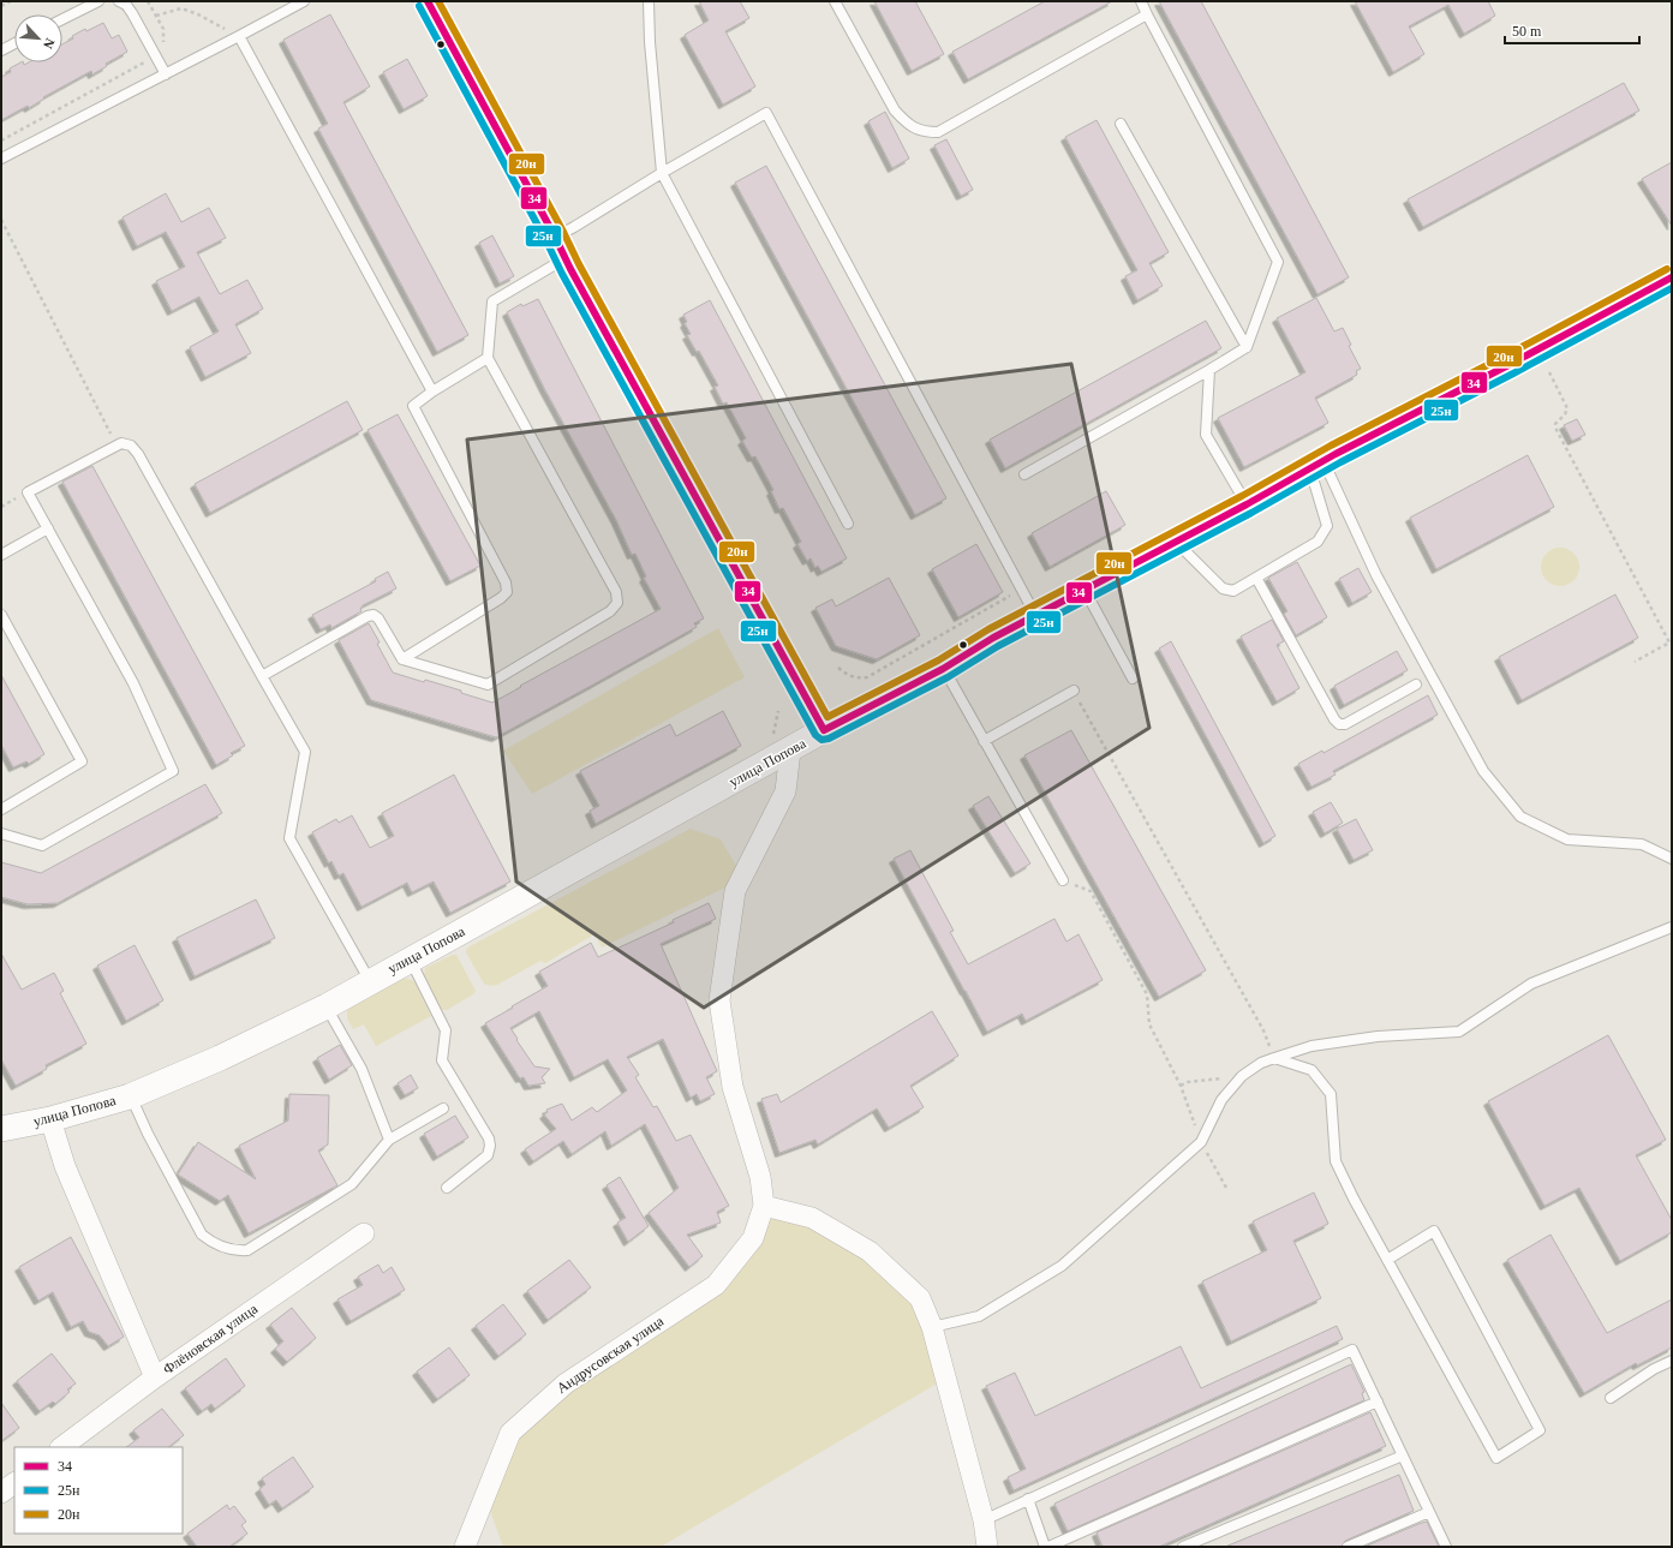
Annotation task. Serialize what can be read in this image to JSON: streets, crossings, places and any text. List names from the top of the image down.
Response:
{
  "streets": {
    "street": ["улица Попова", "Флёновская улица", "Андрусовская улица"]
  },
  "lines": ["transit line 34", "transit line 20н", "transit line 25н"],
  "legend": ["34", "25н", "20н"],
  "scale_bar": "50 m",
  "north": "bottom right"
}
